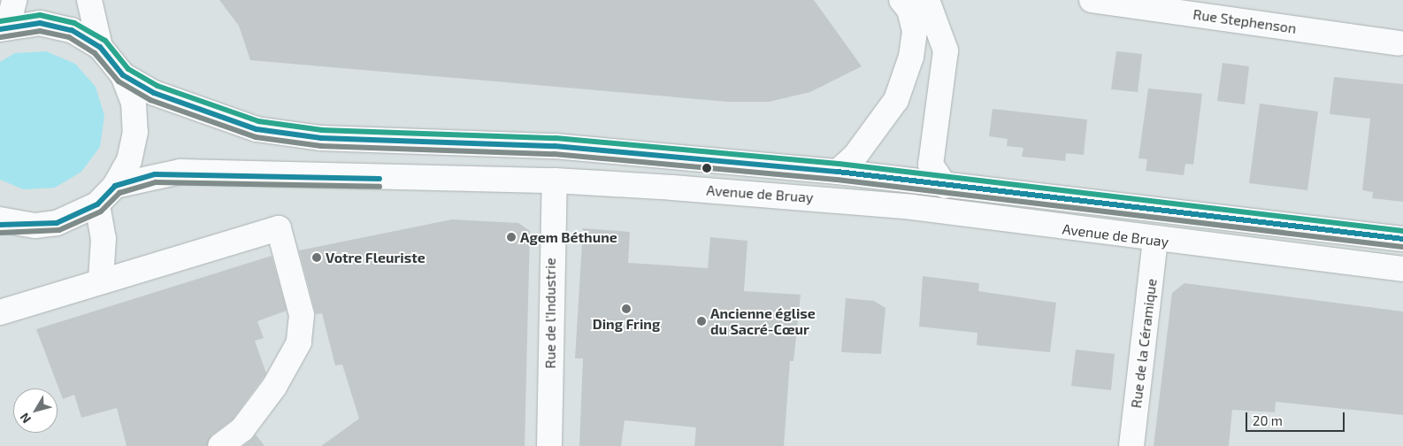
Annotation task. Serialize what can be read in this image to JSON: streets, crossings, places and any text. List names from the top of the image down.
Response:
{
  "streets": {
    "main road": [
      "Rue Stephenson",
      "Avenue de Bruay",
      "Rue de l'Industrie",
      "Rue de la Céramique"
    ]
  },
  "crossings": [
    ["Avenue de Bruay", "Rue de l'Industrie"],
    ["Avenue de Bruay", "Rue de la Céramique"]
  ],
  "places": [
    "Agem Béthune",
    "Votre Fleuriste",
    "Ding Fring",
    "Ancienne église du Sacré-Cœur"
  ],
  "scale_bar": "20 m",
  "north": "bottom left"
}
